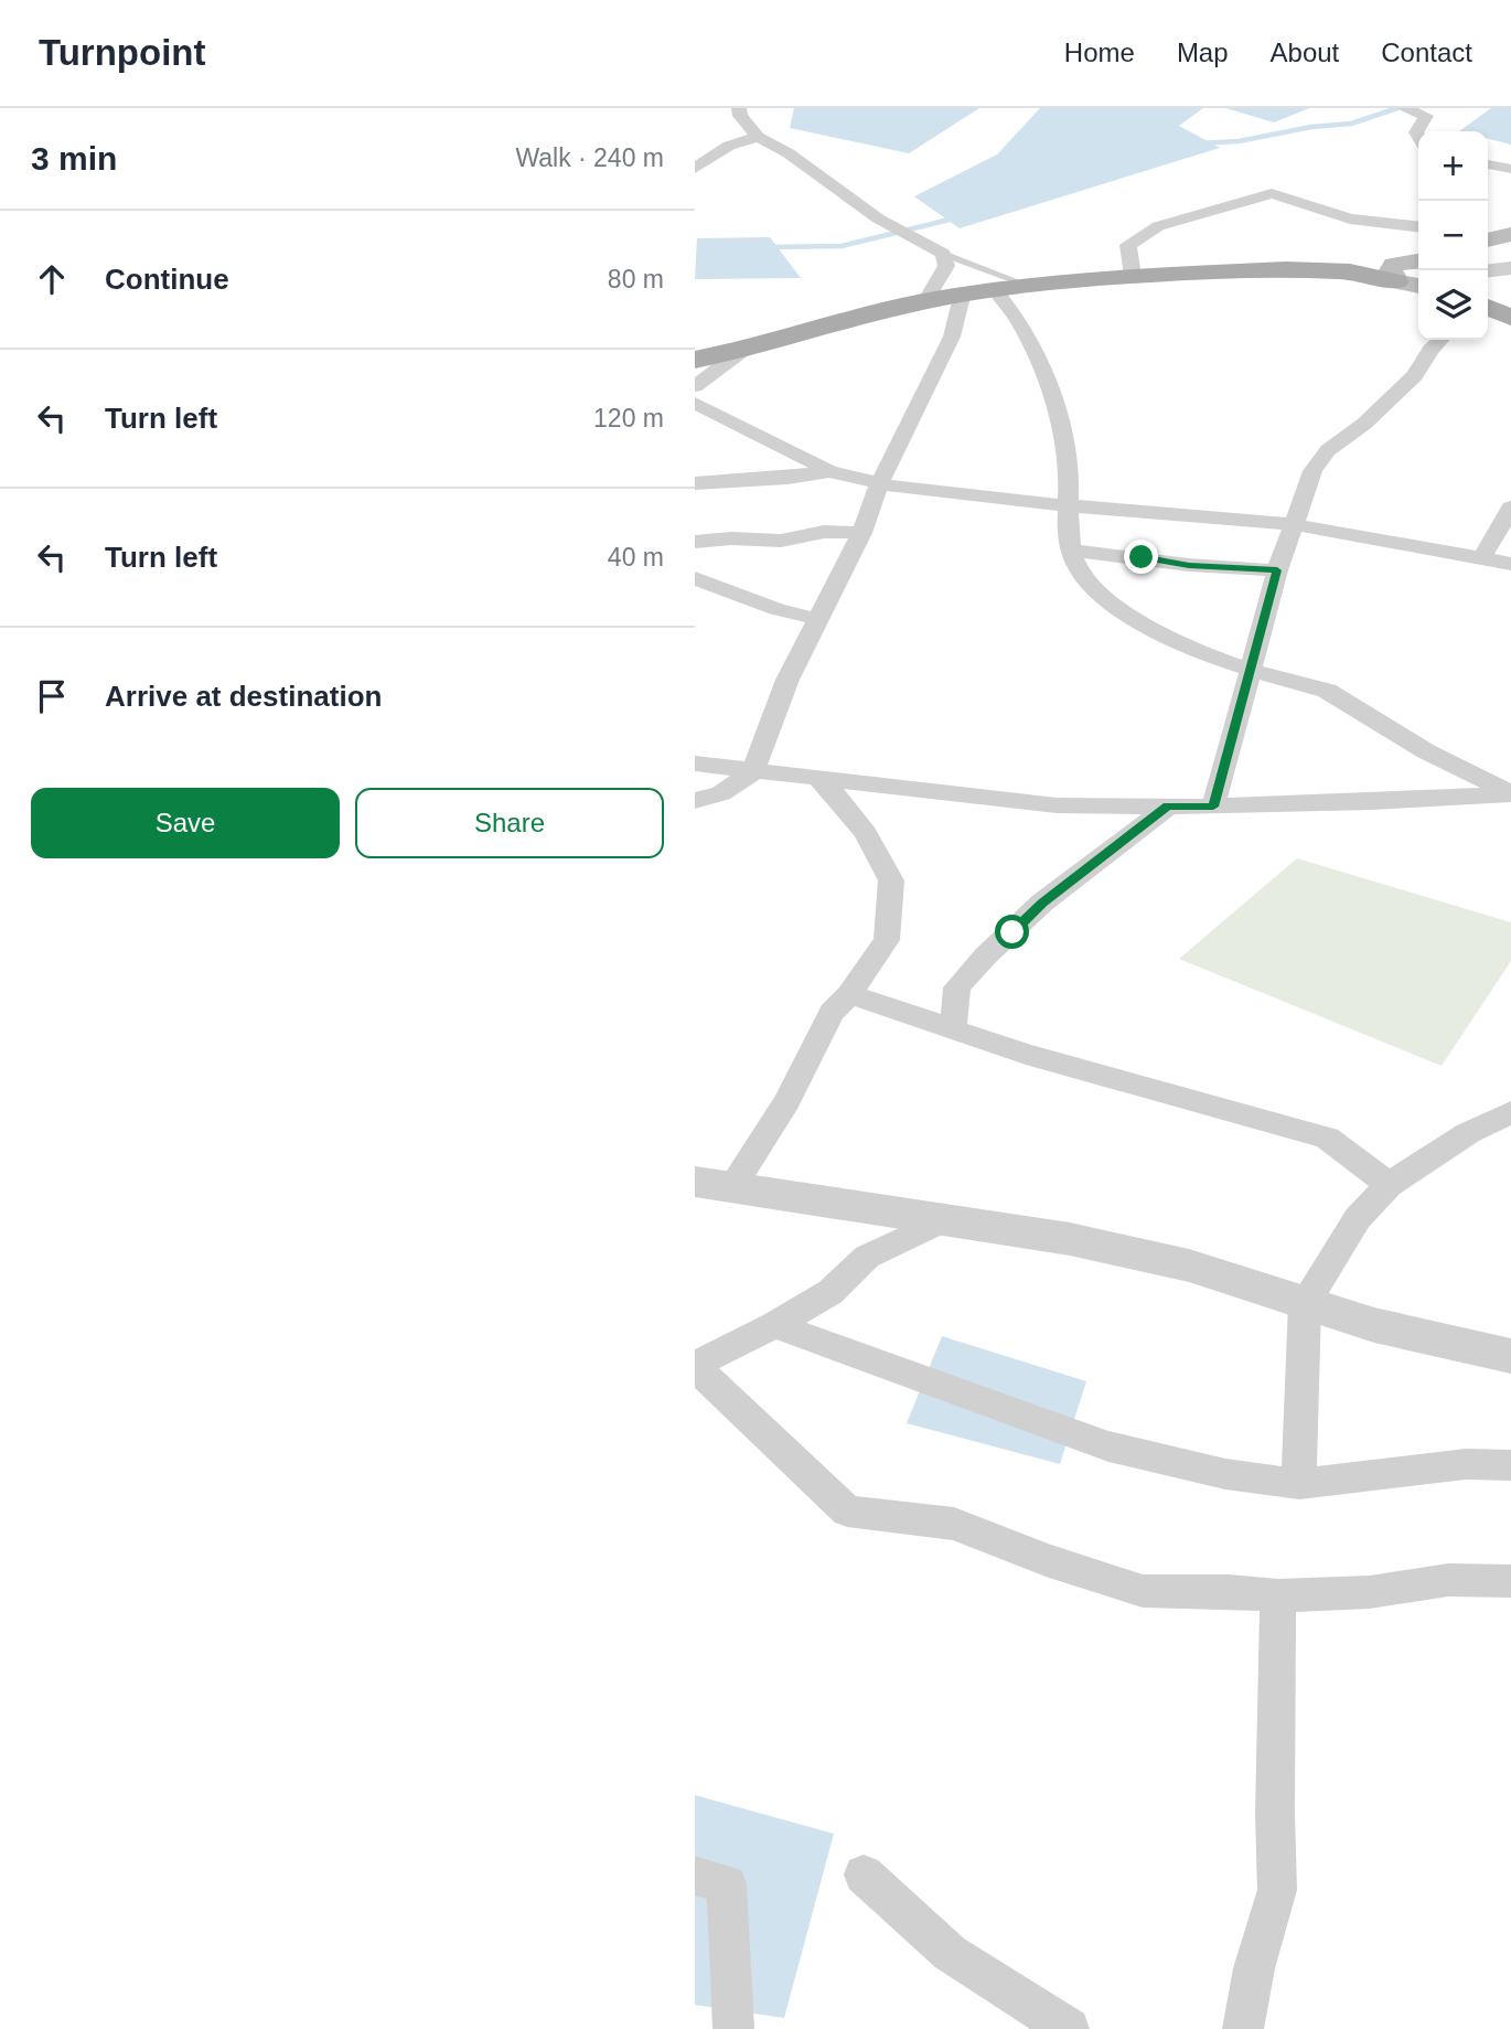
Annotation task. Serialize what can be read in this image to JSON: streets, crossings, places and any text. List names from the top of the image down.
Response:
{
  "page": {
    "header": "Turnpoint",
    "nav": [
      "Home",
      "Map",
      "About",
      "Contact"
    ],
    "heading": ["3 min", "Walk · 240 m"],
    "map_buttons": ["+", "−"],
    "list": [
      ["Continue", "80 m"],
      ["Turn left", "120 m"],
      ["Turn left", "40 m"],
      "Arrive at destination"
    ],
    "buttons": ["Save", "Share"]
  }
}
